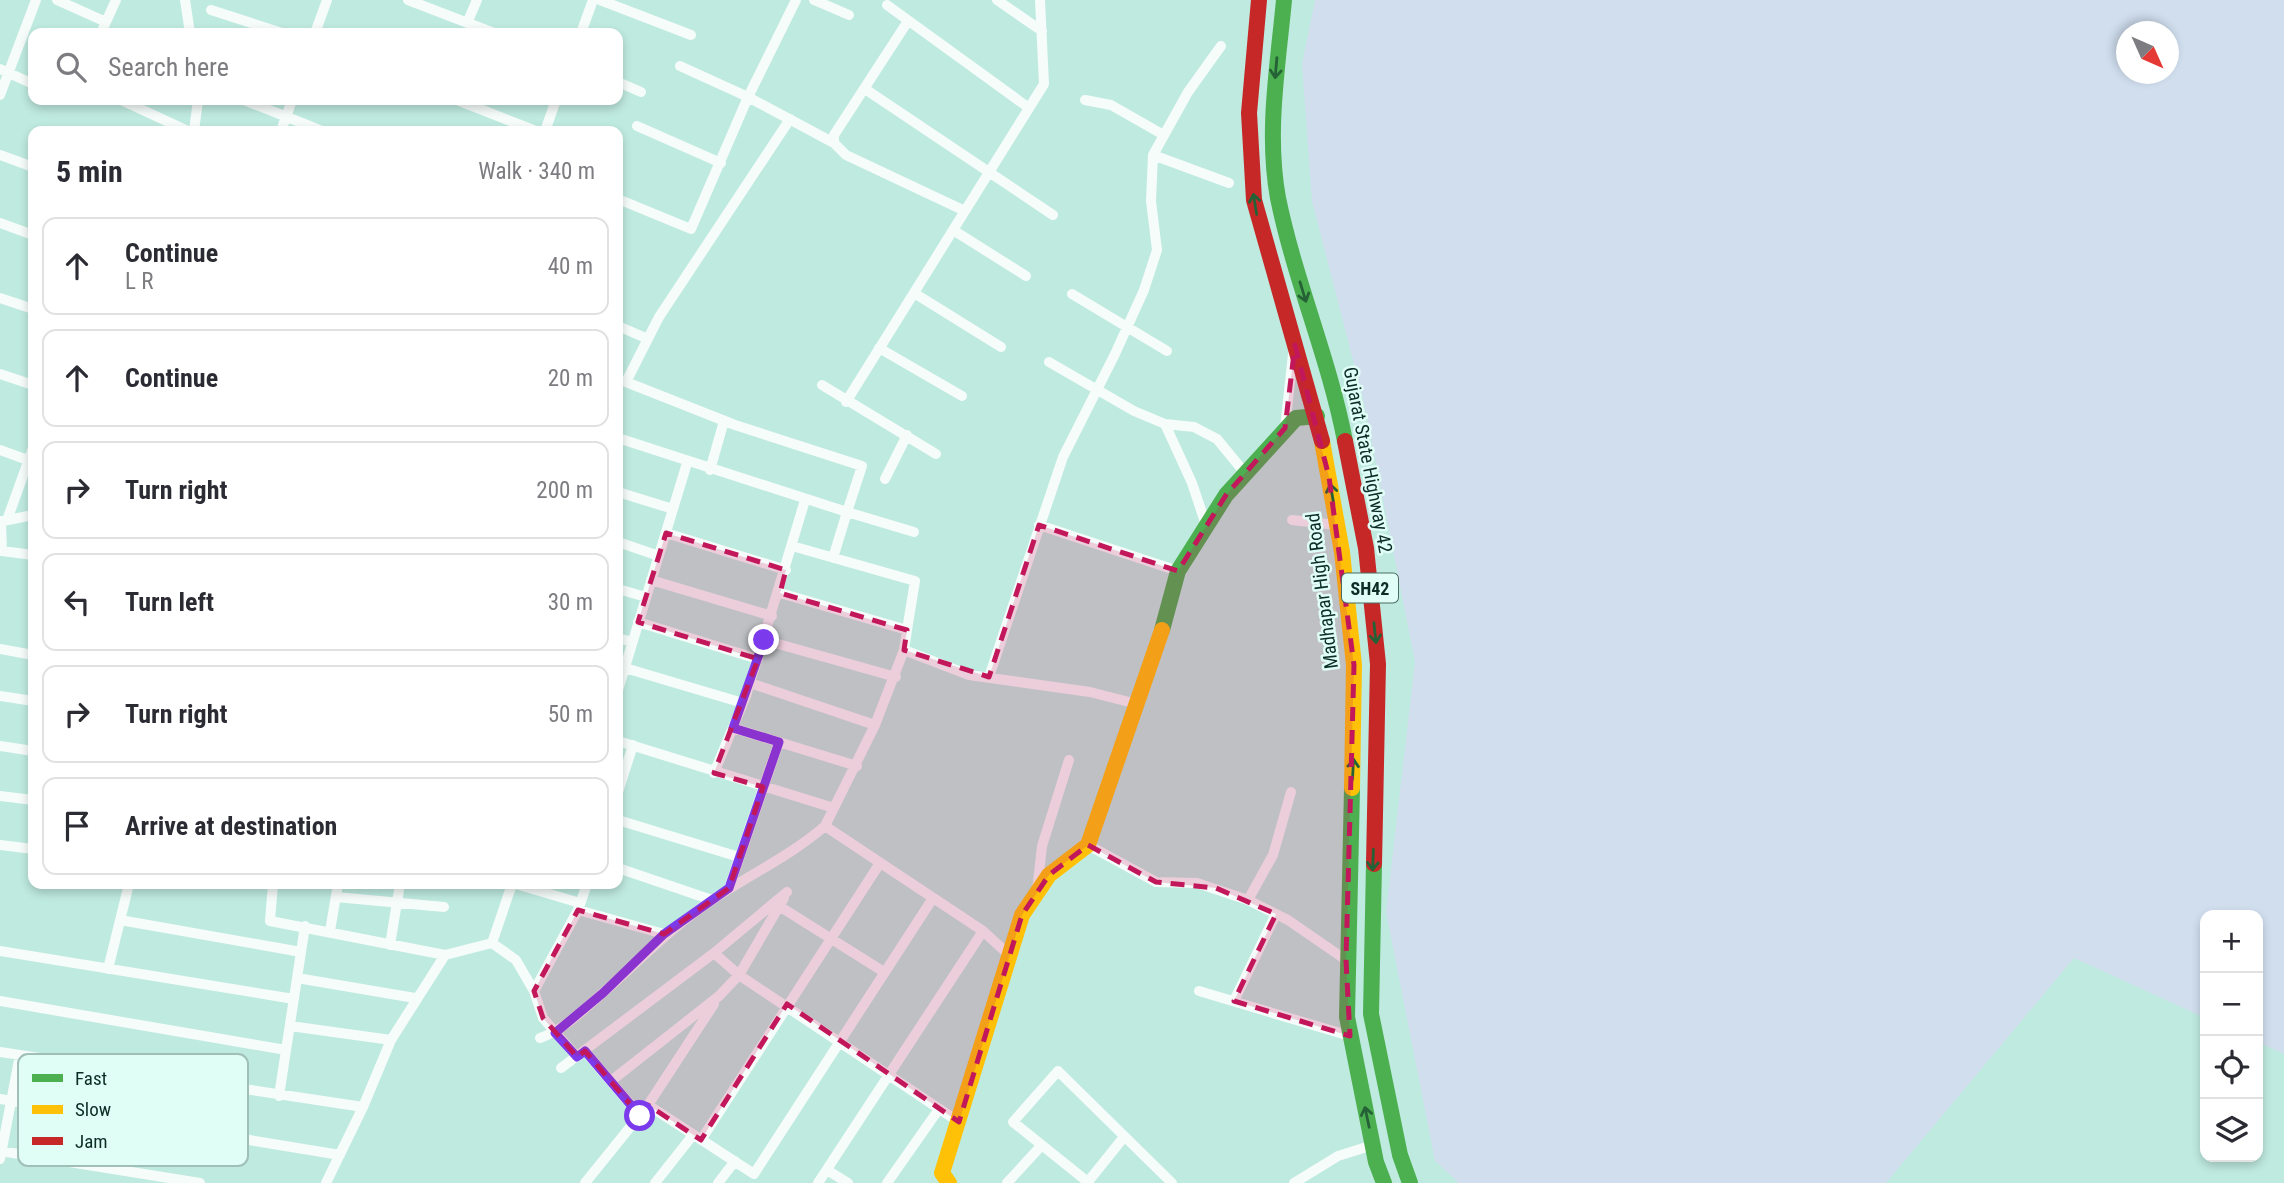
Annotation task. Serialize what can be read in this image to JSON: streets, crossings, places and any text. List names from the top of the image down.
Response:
{
  "streets": {
    "main road": ["Gujarat State Highway 42", "SH42", "Madhapar High Road"]
  },
  "one_way": ["Gujarat State Highway 42", "Madhapar High Road"],
  "legend": ["Fast", "Slow", "Jam"],
  "north": "bottom right",
  "page": {
    "search": "Search here",
    "heading": ["5 min", "Walk · 340 m"],
    "list": [
      ["Continue", "L R", "40 m"],
      ["Continue", "20 m"],
      ["Turn right", "200 m"],
      ["Turn left", "30 m"],
      ["Turn right", "50 m"],
      "Arrive at destination"
    ],
    "map_buttons": ["+", "−"]
  }
}
